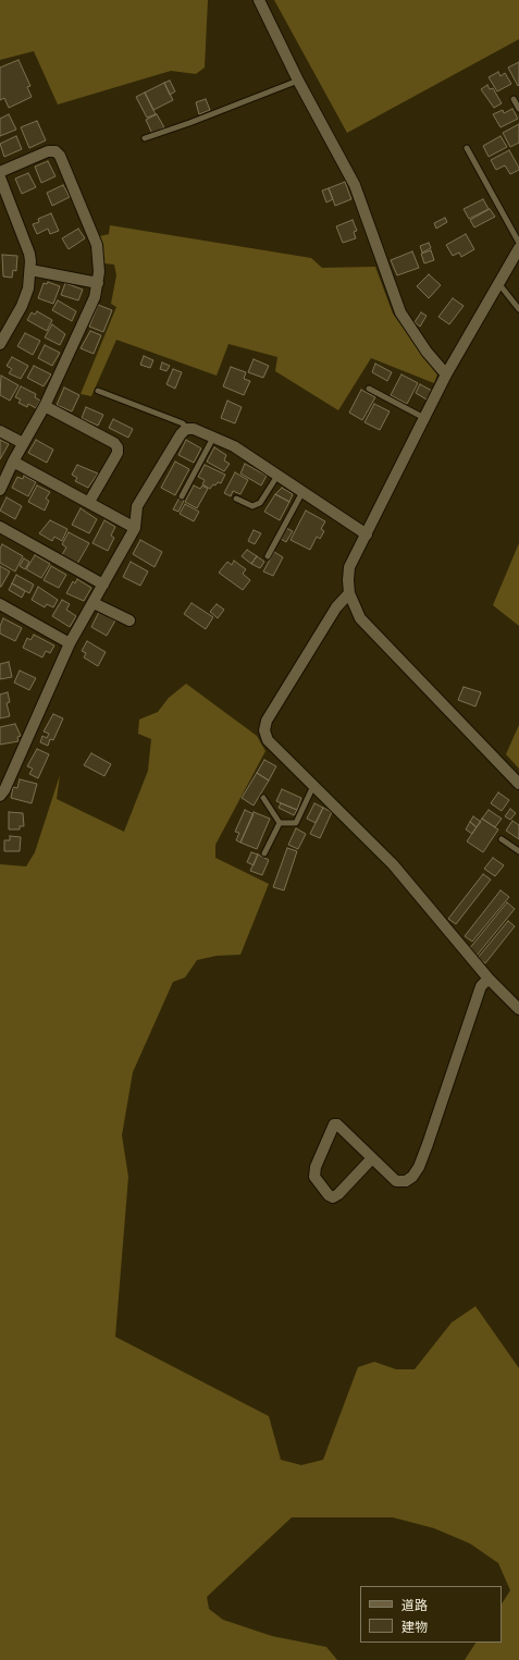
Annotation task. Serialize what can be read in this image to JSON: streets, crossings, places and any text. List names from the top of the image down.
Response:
{
  "legend": ["道路", "建物"]
}
